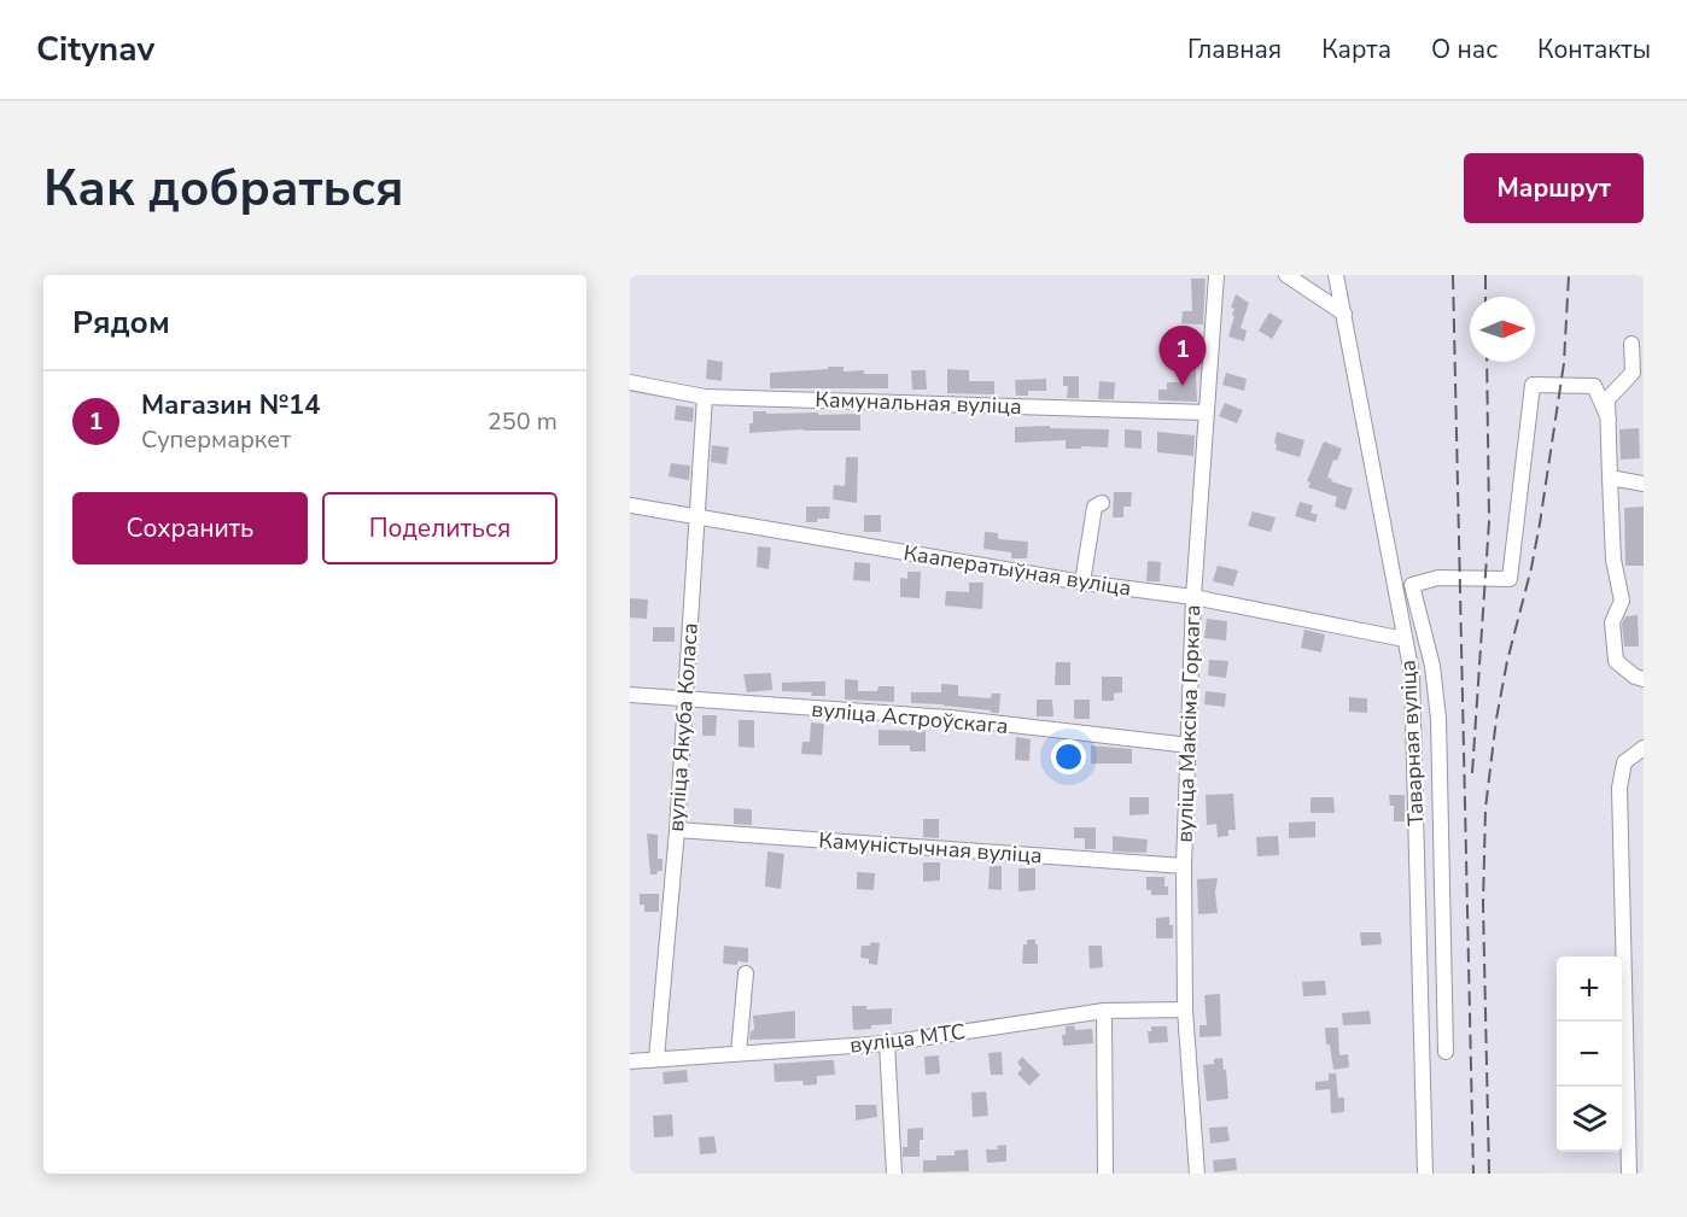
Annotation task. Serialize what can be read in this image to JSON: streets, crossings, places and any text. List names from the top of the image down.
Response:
{
  "streets": {
    "street": [
      "Камунальная вуліца",
      "Кааператыўная вуліца",
      "вуліца Астроўскага",
      "вуліца Максіма Горкага",
      "вуліца Якуба Коласа",
      "Таварная вуліца",
      "Камуністычная вуліца",
      "вуліца МТС"
    ]
  },
  "crossings": [
    ["Камунальная вуліца", "вуліца Максіма Горкага"],
    ["Камунальная вуліца", "вуліца Якуба Коласа"],
    ["Кааператыўная вуліца", "вуліца Максіма Горкага"],
    ["Кааператыўная вуліца", "вуліца Якуба Коласа"],
    ["Кааператыўная вуліца", "Таварная вуліца"],
    ["вуліца Астроўскага", "вуліца Максіма Горкага"],
    ["вуліца Астроўскага", "вуліца Якуба Коласа"],
    ["вуліца Максіма Горкага", "Камуністычная вуліца"],
    ["вуліца Максіма Горкага", "вуліца МТС"],
    ["вуліца Якуба Коласа", "Камуністычная вуліца"],
    ["вуліца Якуба Коласа", "вуліца МТС"]
  ],
  "north": "right",
  "page": {
    "header": "Citynav",
    "nav": [
      "Главная",
      "Карта",
      "О нас",
      "Контакты"
    ],
    "buttons": [
      "Маршрут",
      ["Сохранить", "Поделиться"]
    ],
    "title": "Как добраться",
    "heading": "Рядом",
    "pins": "1",
    "list": [
      {
        "mark": "1",
        "name": "Магазин №14",
        "note": "Супермаркет",
        "value": "250 m"
      }
    ],
    "map_buttons": ["+", "−"]
  }
}
